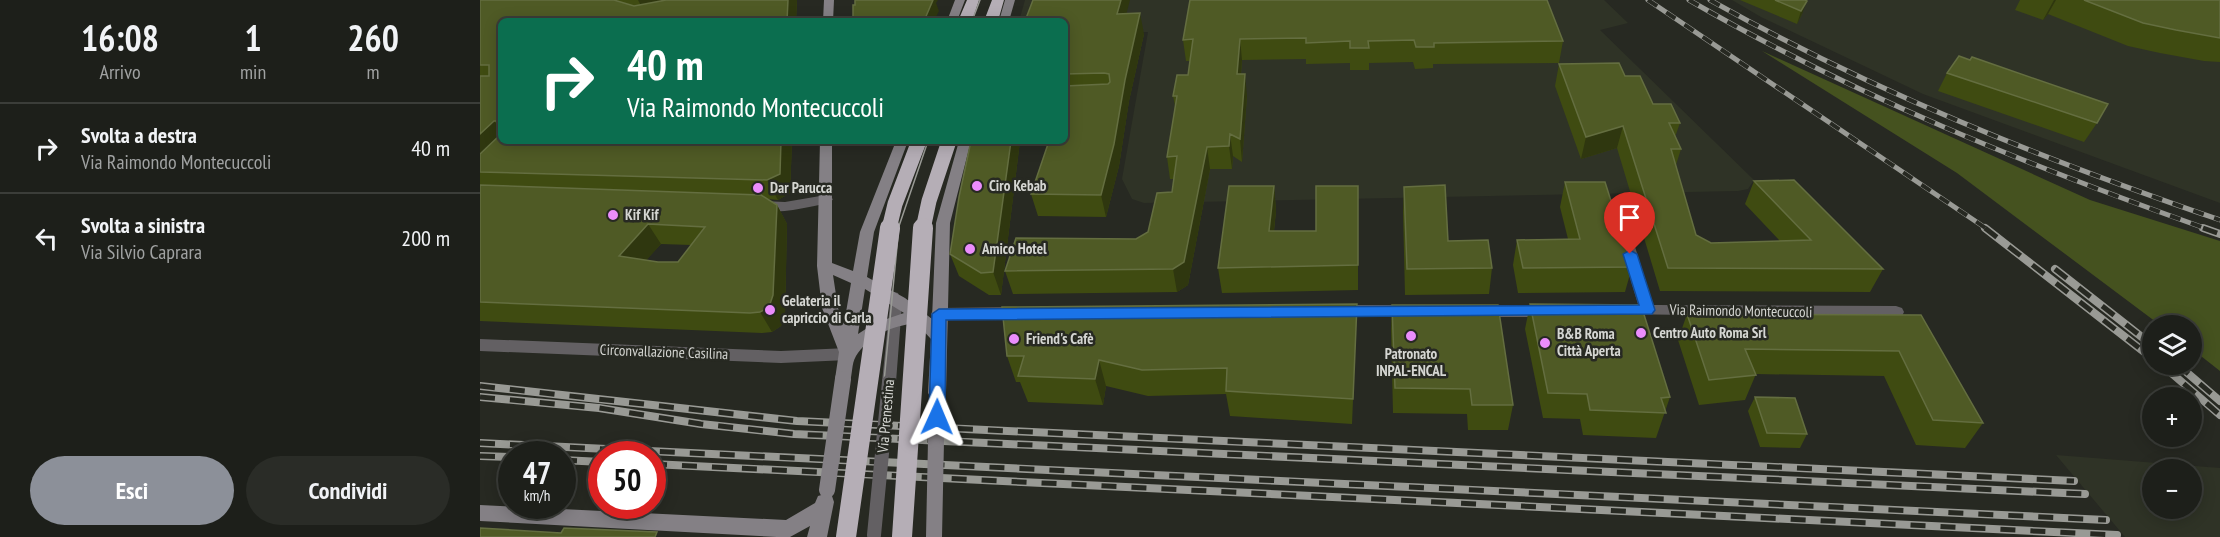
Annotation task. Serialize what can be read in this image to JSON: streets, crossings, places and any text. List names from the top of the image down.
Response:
{
  "streets": {
    "street": ["Via Raimondo Montecuccoli", "Circonvallazione Casilina"],
    "lane": ["Via Prenestina"]
  },
  "places": [
    "Ciro Kebab",
    "Dar Parucca",
    "Kif Kif",
    "Amico Hotel",
    "Gelateria il capriccio di Carla",
    "Centro Auto Roma Srl",
    "Patronato INPAL-ENCAL",
    "Friend's Cafè",
    "B&B Roma Città Aperta"
  ],
  "page": {
    "eta": [
      "16:08",
      "Arrivo",
      "1",
      "min",
      "260",
      "m"
    ],
    "turn": ["40 m", "Via Raimondo Montecuccoli"],
    "list": [
      {
        "name": "Svolta a destra",
        "note": "Via Raimondo Montecuccoli",
        "value": "40 m"
      },
      {
        "name": "Svolta a sinistra",
        "note": "Via Silvio Caprara",
        "value": "200 m"
      }
    ],
    "map_buttons": ["+", "−"],
    "speed": "47 km/h",
    "limit": "50",
    "buttons": ["Esci", "Condividi"]
  }
}
